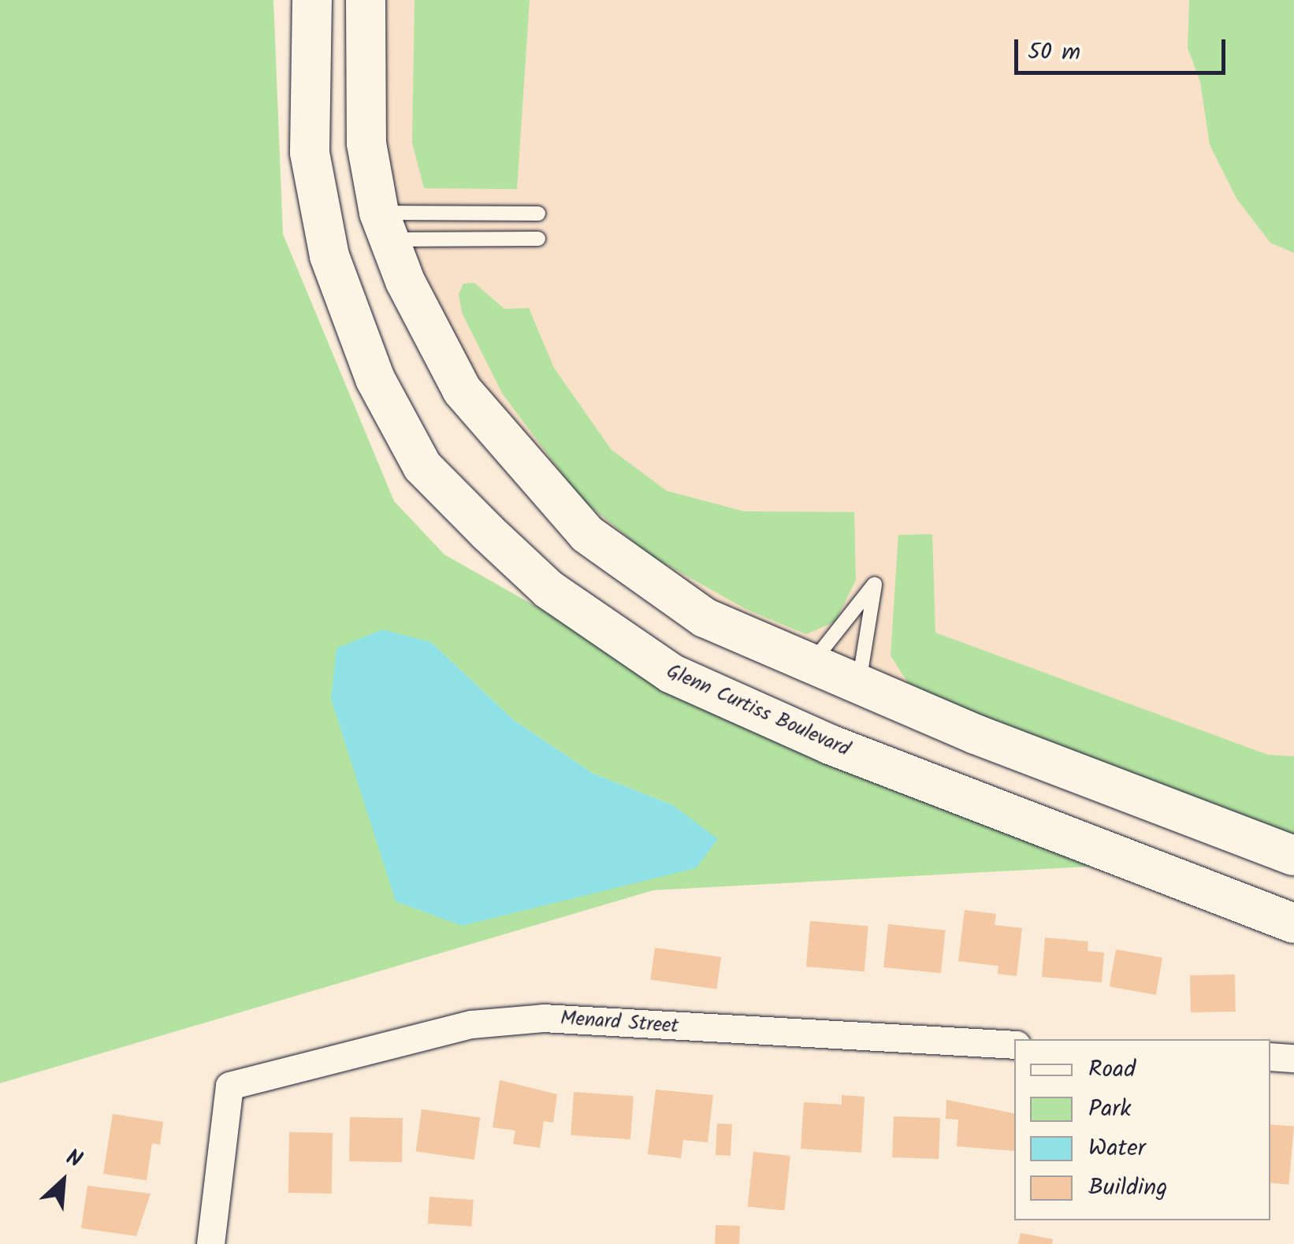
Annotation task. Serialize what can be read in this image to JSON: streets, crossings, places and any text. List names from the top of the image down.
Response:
{
  "streets": {
    "main road": ["Glenn Curtiss Boulevard"],
    "street": ["Menard Street"]
  },
  "legend": [
    "Road",
    "Park",
    "Water",
    "Building"
  ],
  "scale_bar": "50 m",
  "north": "top right"
}
